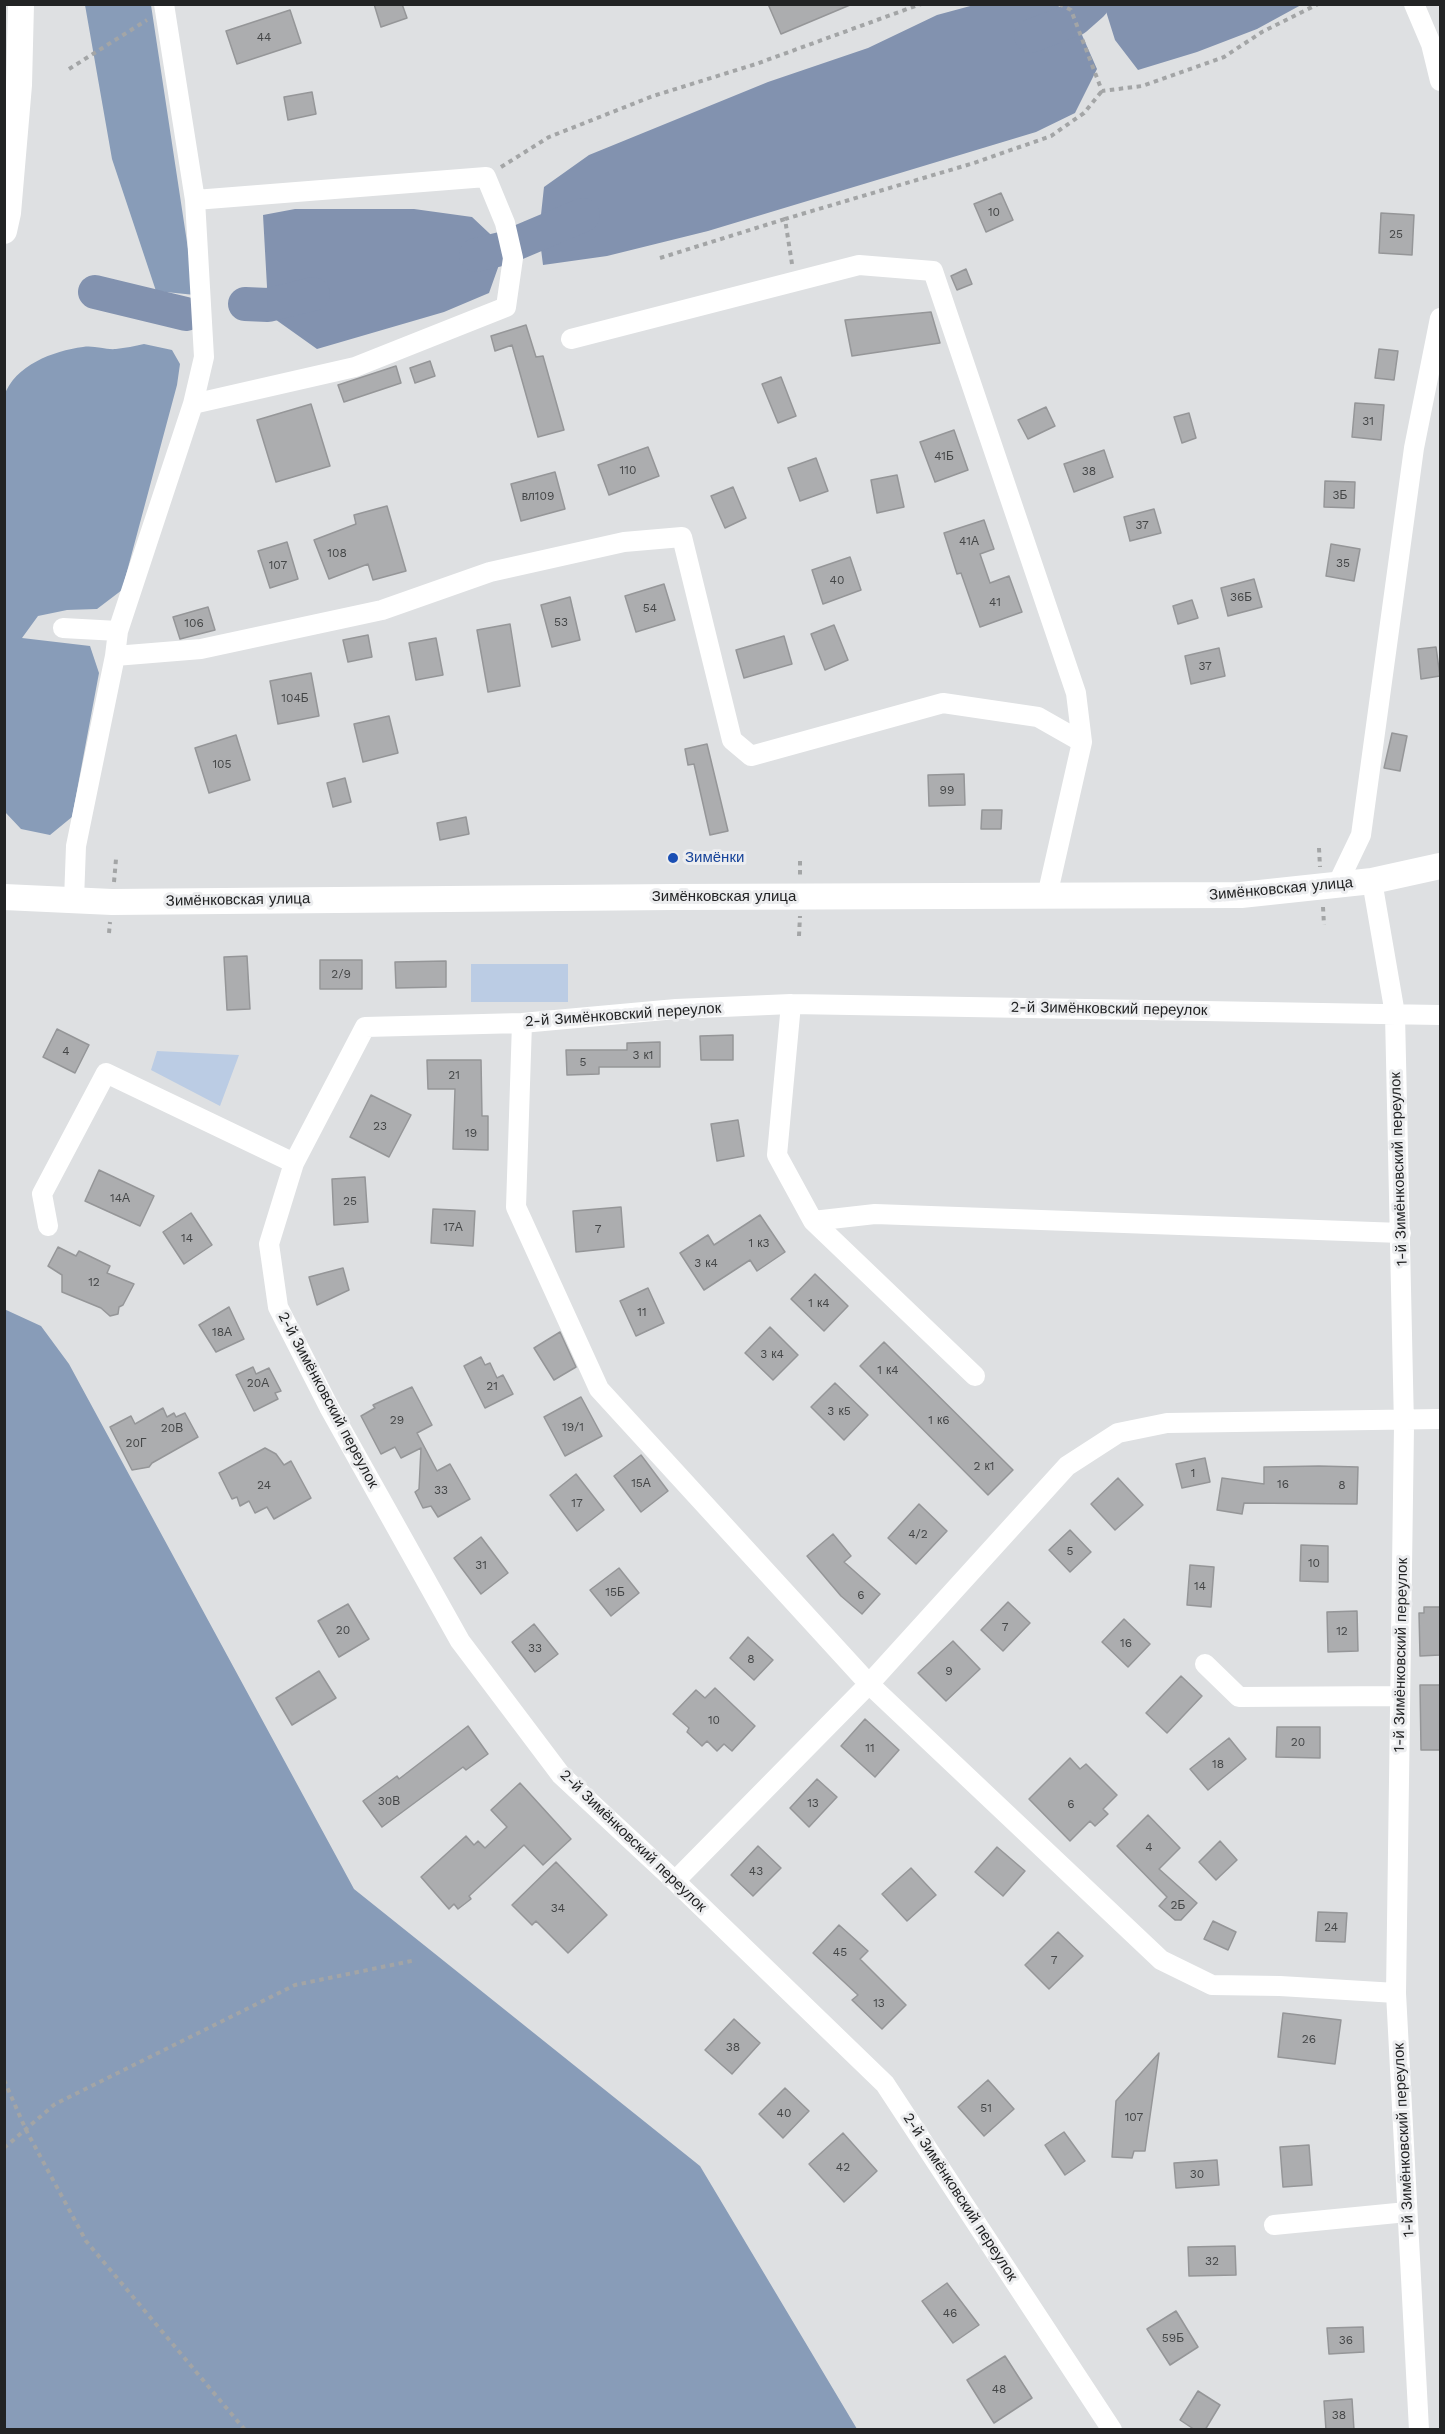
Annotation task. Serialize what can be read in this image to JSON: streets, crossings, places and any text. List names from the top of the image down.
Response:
{
  "streets": {
    "main road": ["Зимёнковская улица"],
    "street": ["2-й Зимёнковский переулок", "1-й Зимёнковский переулок"]
  },
  "crossings": [
    ["Зимёнковская улица", "1-й Зимёнковский переулок"],
    ["2-й Зимёнковский переулок", "1-й Зимёнковский переулок"]
  ],
  "places": ["Зимёнки"],
  "house_numbers": [
    "44",
    "10",
    "25",
    "31",
    "41Б",
    "110",
    "38",
    "3Б",
    "вл109",
    "37",
    "41А",
    "108",
    "35",
    "107",
    "40",
    "36Б",
    "41",
    "54",
    "53",
    "106",
    "37",
    "104Б",
    "105",
    "99",
    "2/9",
    "4",
    "3 к1",
    "5",
    "21",
    "23",
    "19",
    "14А",
    "25",
    "17А",
    "7",
    "14",
    "1 к3",
    "3 к4",
    "12",
    "1 к4",
    "11",
    "18А",
    "3 к4",
    "1 к4",
    "20А",
    "21",
    "3 к5",
    "29",
    "1 к6",
    "19/1",
    "20В",
    "20Г",
    "2 к1",
    "1",
    "15А",
    "16",
    "24",
    "8",
    "33",
    "17",
    "4/2",
    "5",
    "10",
    "31",
    "14",
    "15Б",
    "6",
    "7",
    "20",
    "12",
    "16",
    "33",
    "8",
    "9",
    "10",
    "20",
    "11",
    "18",
    "30В",
    "13",
    "6",
    "4",
    "43",
    "2Б",
    "34",
    "24",
    "45",
    "7",
    "13",
    "26",
    "38",
    "51",
    "40",
    "107",
    "42",
    "30",
    "32",
    "46",
    "59Б",
    "36",
    "48",
    "38"
  ]
}
